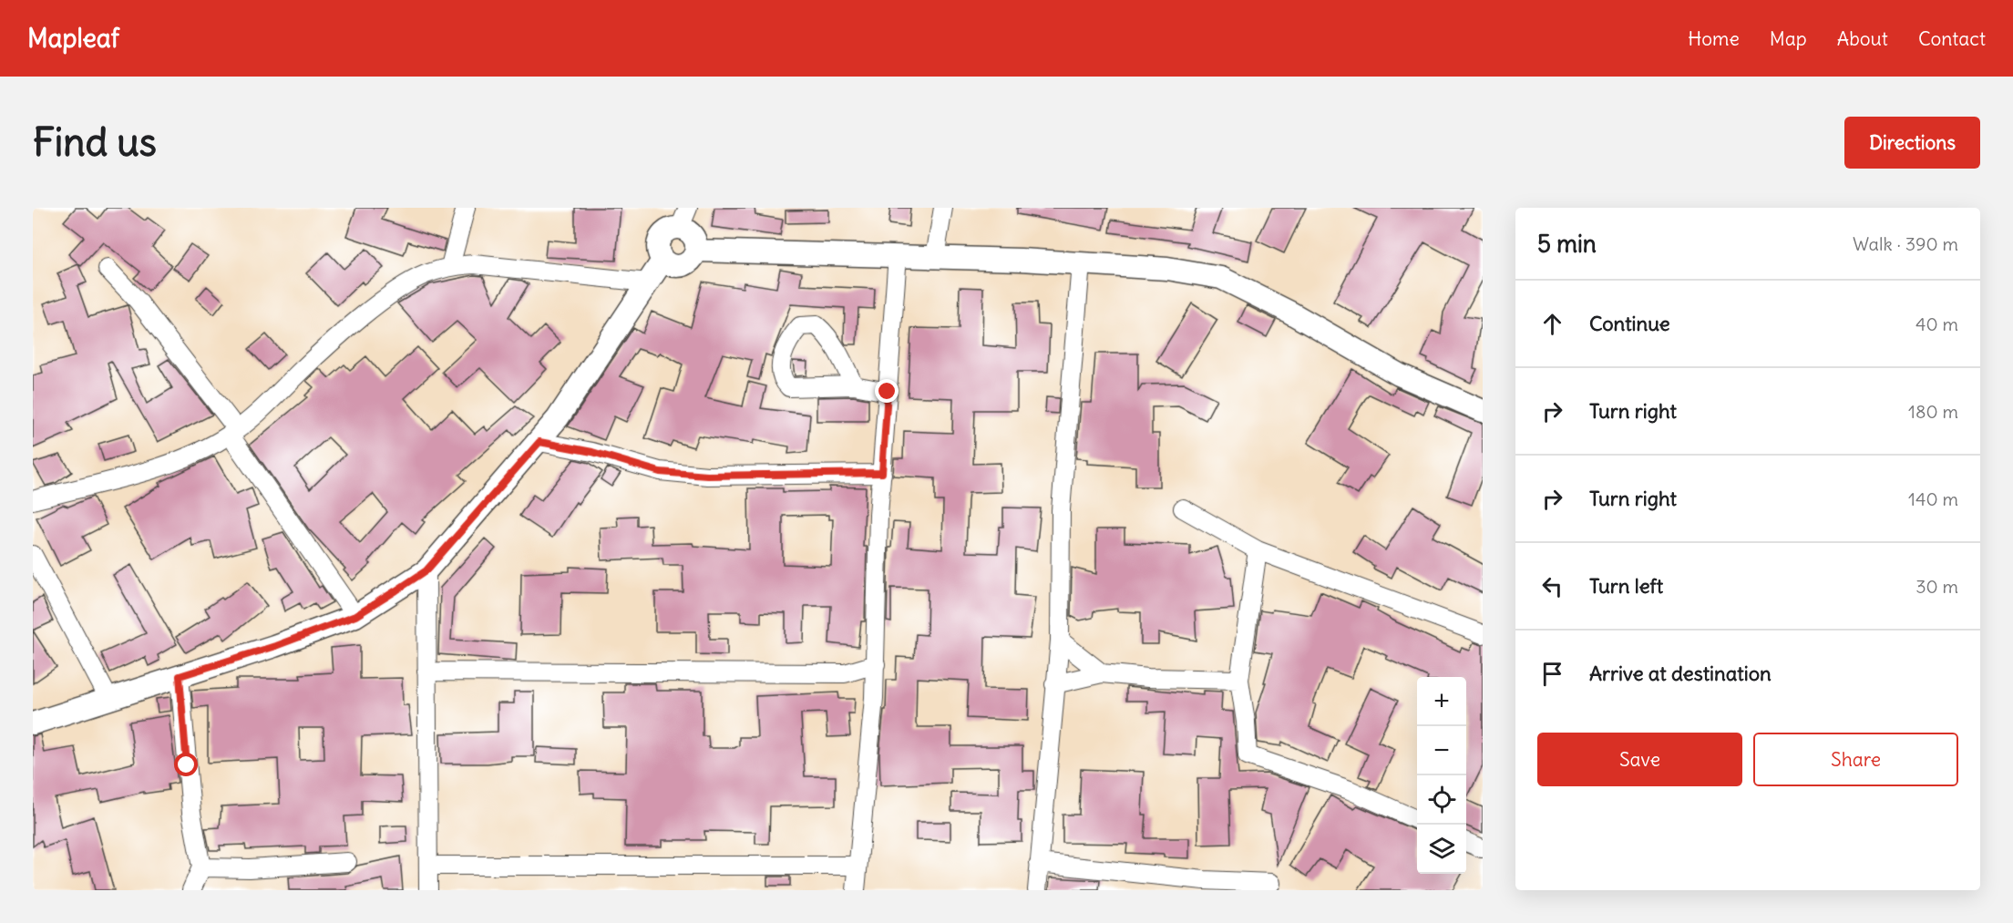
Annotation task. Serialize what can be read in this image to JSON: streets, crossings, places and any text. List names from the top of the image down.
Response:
{
  "page": {
    "header": "Mapleaf",
    "nav": [
      "Home",
      "Map",
      "About",
      "Contact"
    ],
    "buttons": [
      "Directions",
      ["Save", "Share"]
    ],
    "title": "Find us",
    "heading": ["5 min", "Walk · 390 m"],
    "list": [
      ["Continue", "40 m"],
      ["Turn right", "180 m"],
      ["Turn right", "140 m"],
      ["Turn left", "30 m"],
      "Arrive at destination"
    ],
    "map_buttons": ["+", "−"]
  }
}
